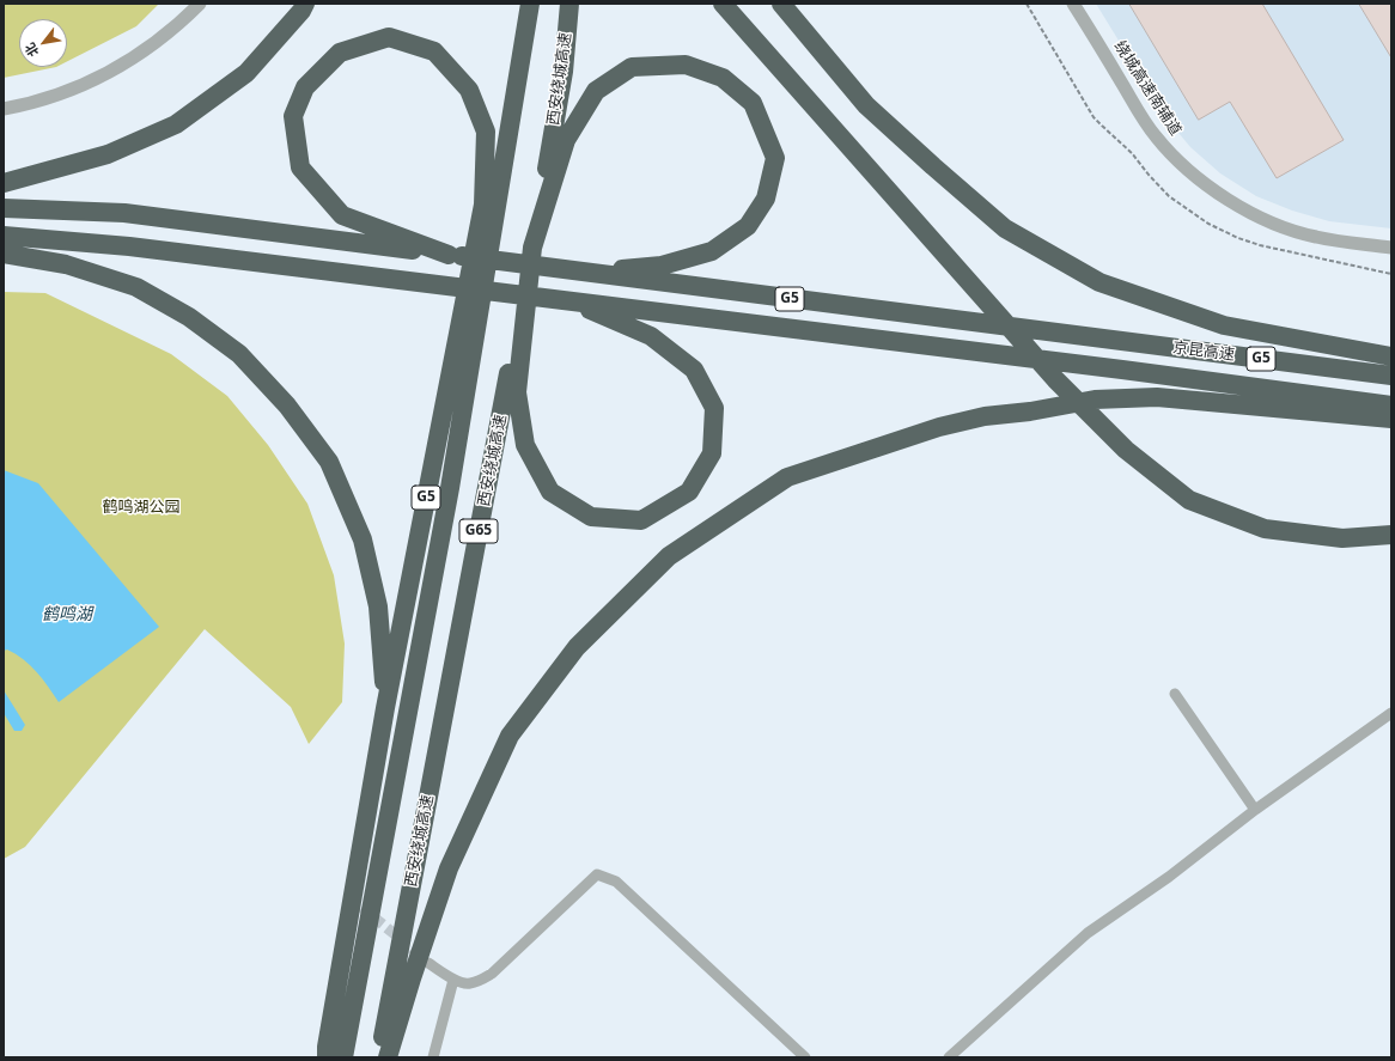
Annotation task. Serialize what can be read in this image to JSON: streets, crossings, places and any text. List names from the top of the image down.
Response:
{
  "streets": {
    "highway": [
      "西安绕城高速",
      "G5",
      "京昆高速",
      "G65"
    ],
    "street": ["绕城高速南辅道"]
  },
  "crossings": [
    ["G5", "京昆高速"]
  ],
  "water": ["鹤鸣湖"],
  "parks": ["鹤鸣湖公园"],
  "north": "bottom left"
}
